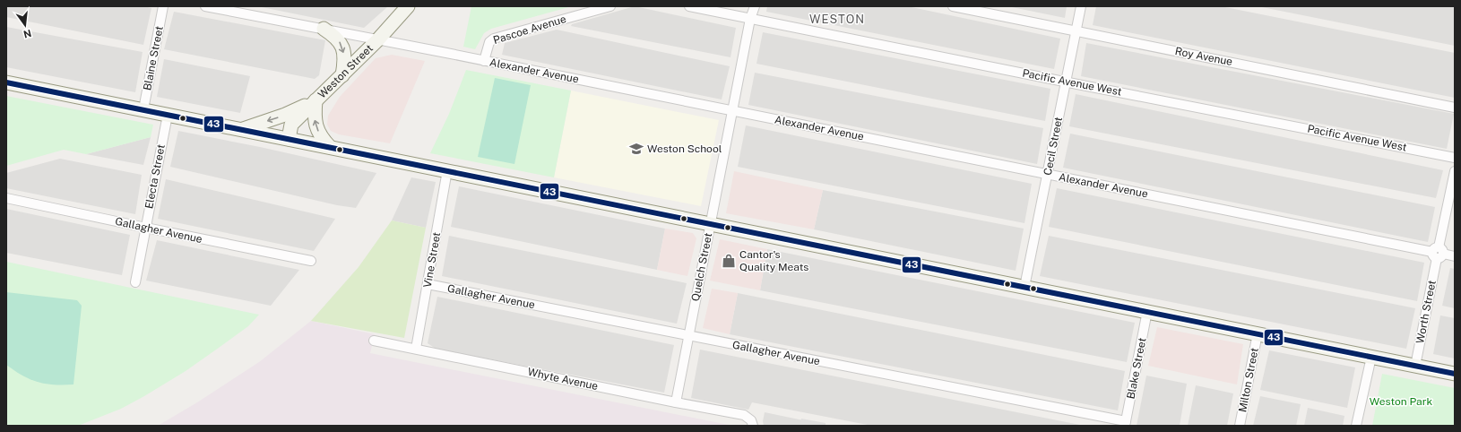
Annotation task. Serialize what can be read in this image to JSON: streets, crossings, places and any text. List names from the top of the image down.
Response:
{
  "streets": {
    "main road": ["Weston Street"],
    "street": [
      "Pascoe Avenue",
      "Roy Avenue",
      "Blaine Street",
      "Alexander Avenue",
      "Pacific Avenue West",
      "Cecil Street",
      "Electa Street",
      "Gallagher Avenue",
      "Vine Street",
      "Quelch Street",
      "Worth Street",
      "Blake Street",
      "Whyte Avenue",
      "Milton Street"
    ]
  },
  "crossings": [
    ["Pascoe Avenue", "Alexander Avenue"],
    ["Roy Avenue", "Cecil Street"],
    ["Alexander Avenue", "Weston Street"],
    ["Alexander Avenue", "Cecil Street"],
    ["Alexander Avenue", "Quelch Street"],
    ["Alexander Avenue", "Worth Street"],
    ["Pacific Avenue West", "Cecil Street"],
    ["Pacific Avenue West", "Quelch Street"],
    ["Electa Street", "Gallagher Avenue"],
    ["Gallagher Avenue", "Vine Street"],
    ["Gallagher Avenue", "Quelch Street"],
    ["Gallagher Avenue", "Blake Street"],
    ["Vine Street", "Whyte Avenue"],
    ["Quelch Street", "Whyte Avenue"]
  ],
  "districts": ["WESTON"],
  "parks": ["Weston Park"],
  "places": {
    "school or university": ["Weston School"],
    "shop": ["Cantor's Quality Meats"]
  },
  "lines": ["transit line 43"],
  "north": "bottom"
}
